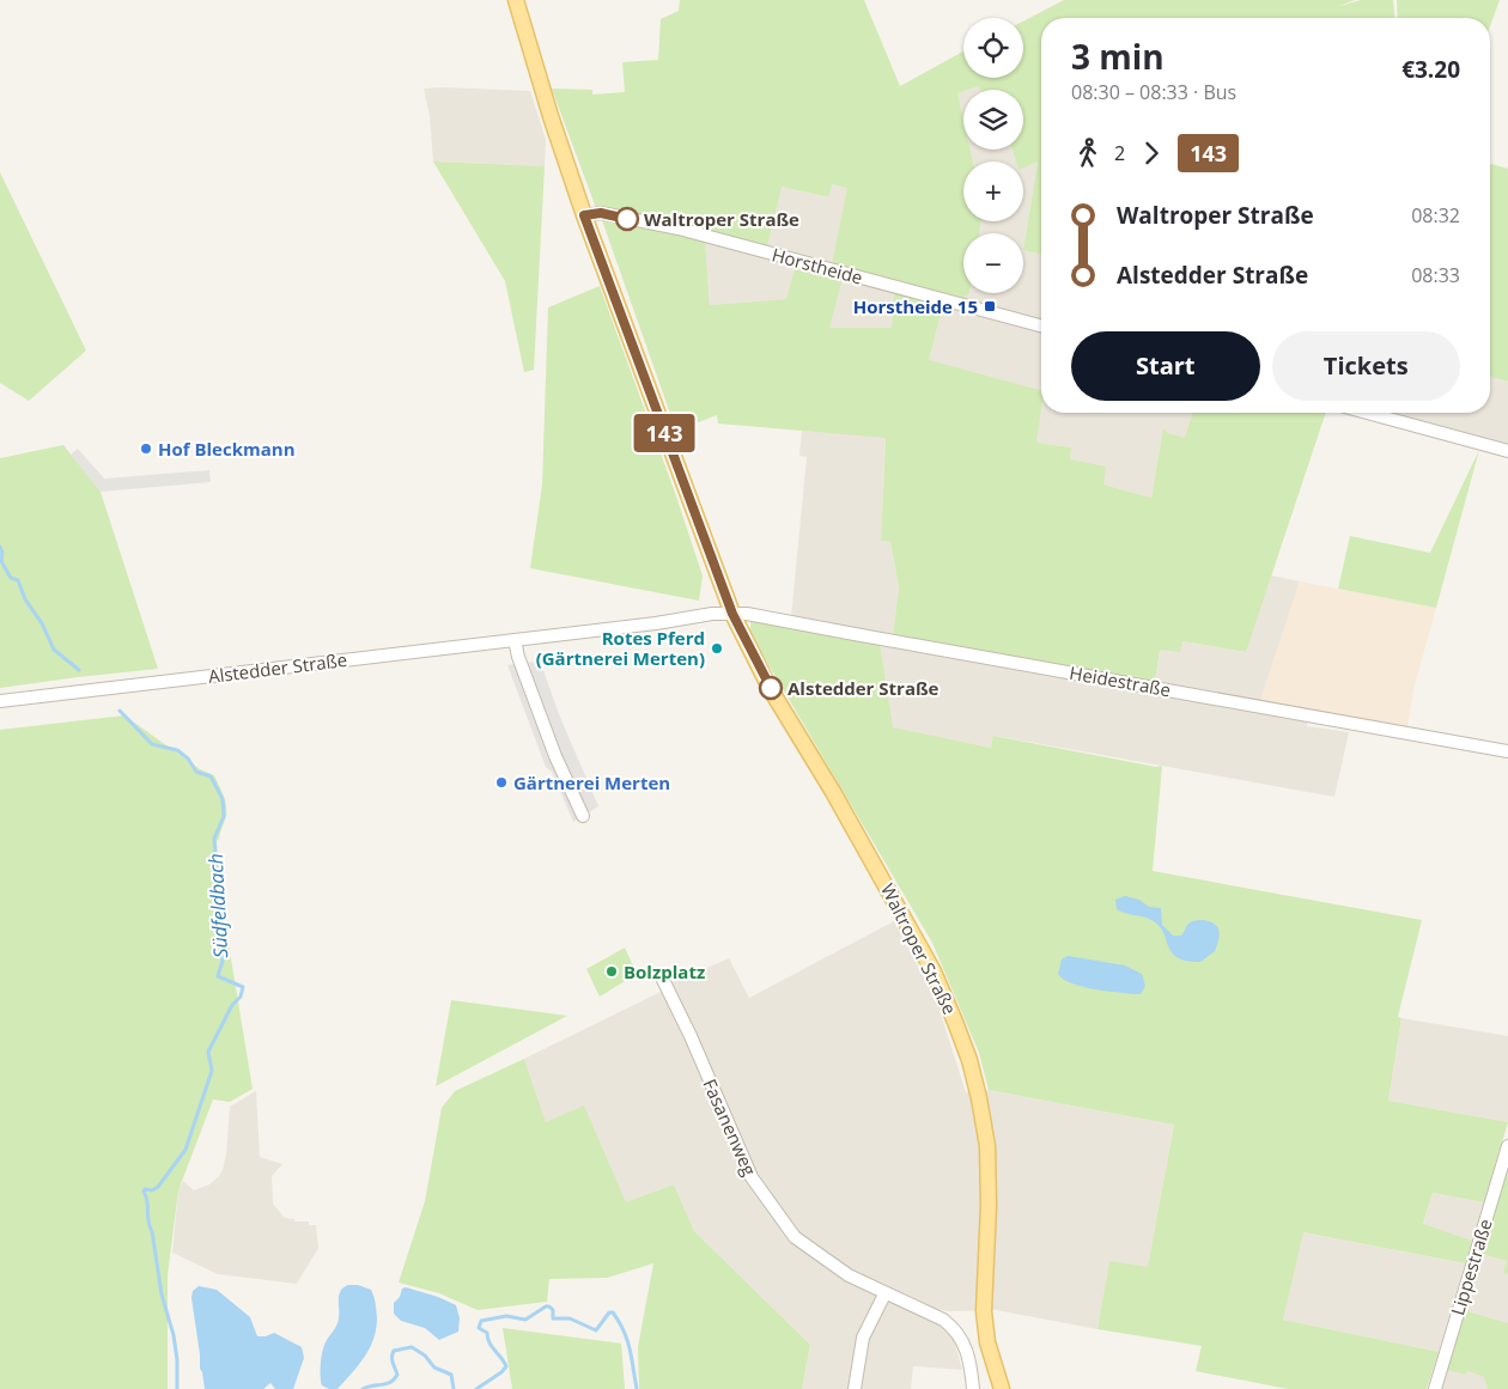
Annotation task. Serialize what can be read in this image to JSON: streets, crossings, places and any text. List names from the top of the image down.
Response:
{
  "streets": {
    "main road": ["Waltroper Straße"],
    "street": [
      "Horstheide",
      "Alstedder Straße",
      "Heidestraße",
      "Fasanenweg",
      "Lippestraße"
    ]
  },
  "crossings": [
    ["Horstheide", "Waltroper Straße"],
    ["Alstedder Straße", "Heidestraße"],
    ["Alstedder Straße", "Waltroper Straße"],
    ["Heidestraße", "Waltroper Straße"]
  ],
  "water": ["Südfeldbach"],
  "places": {
    "other": [
      "Waltroper Straße",
      "Hof Bleckmann",
      "Rotes Pferd (Gärtnerei Merten)",
      "Alstedder Straße",
      "Gärtnerei Merten",
      "Bolzplatz"
    ],
    "transit": ["Horstheide 15"]
  },
  "lines": ["bus line 143"],
  "page": {
    "on_map": "143",
    "map_buttons": ["+", "−"],
    "heading": ["3 min", "08:30 – 08:33 · Bus", "€3.20"],
    "legs": ["2", "143"],
    "list": [
      {
        "name": "Waltroper Straße",
        "value": "08:32"
      },
      {
        "name": "Alstedder Straße",
        "value": "08:33"
      }
    ],
    "buttons": ["Start", "Tickets"]
  }
}
